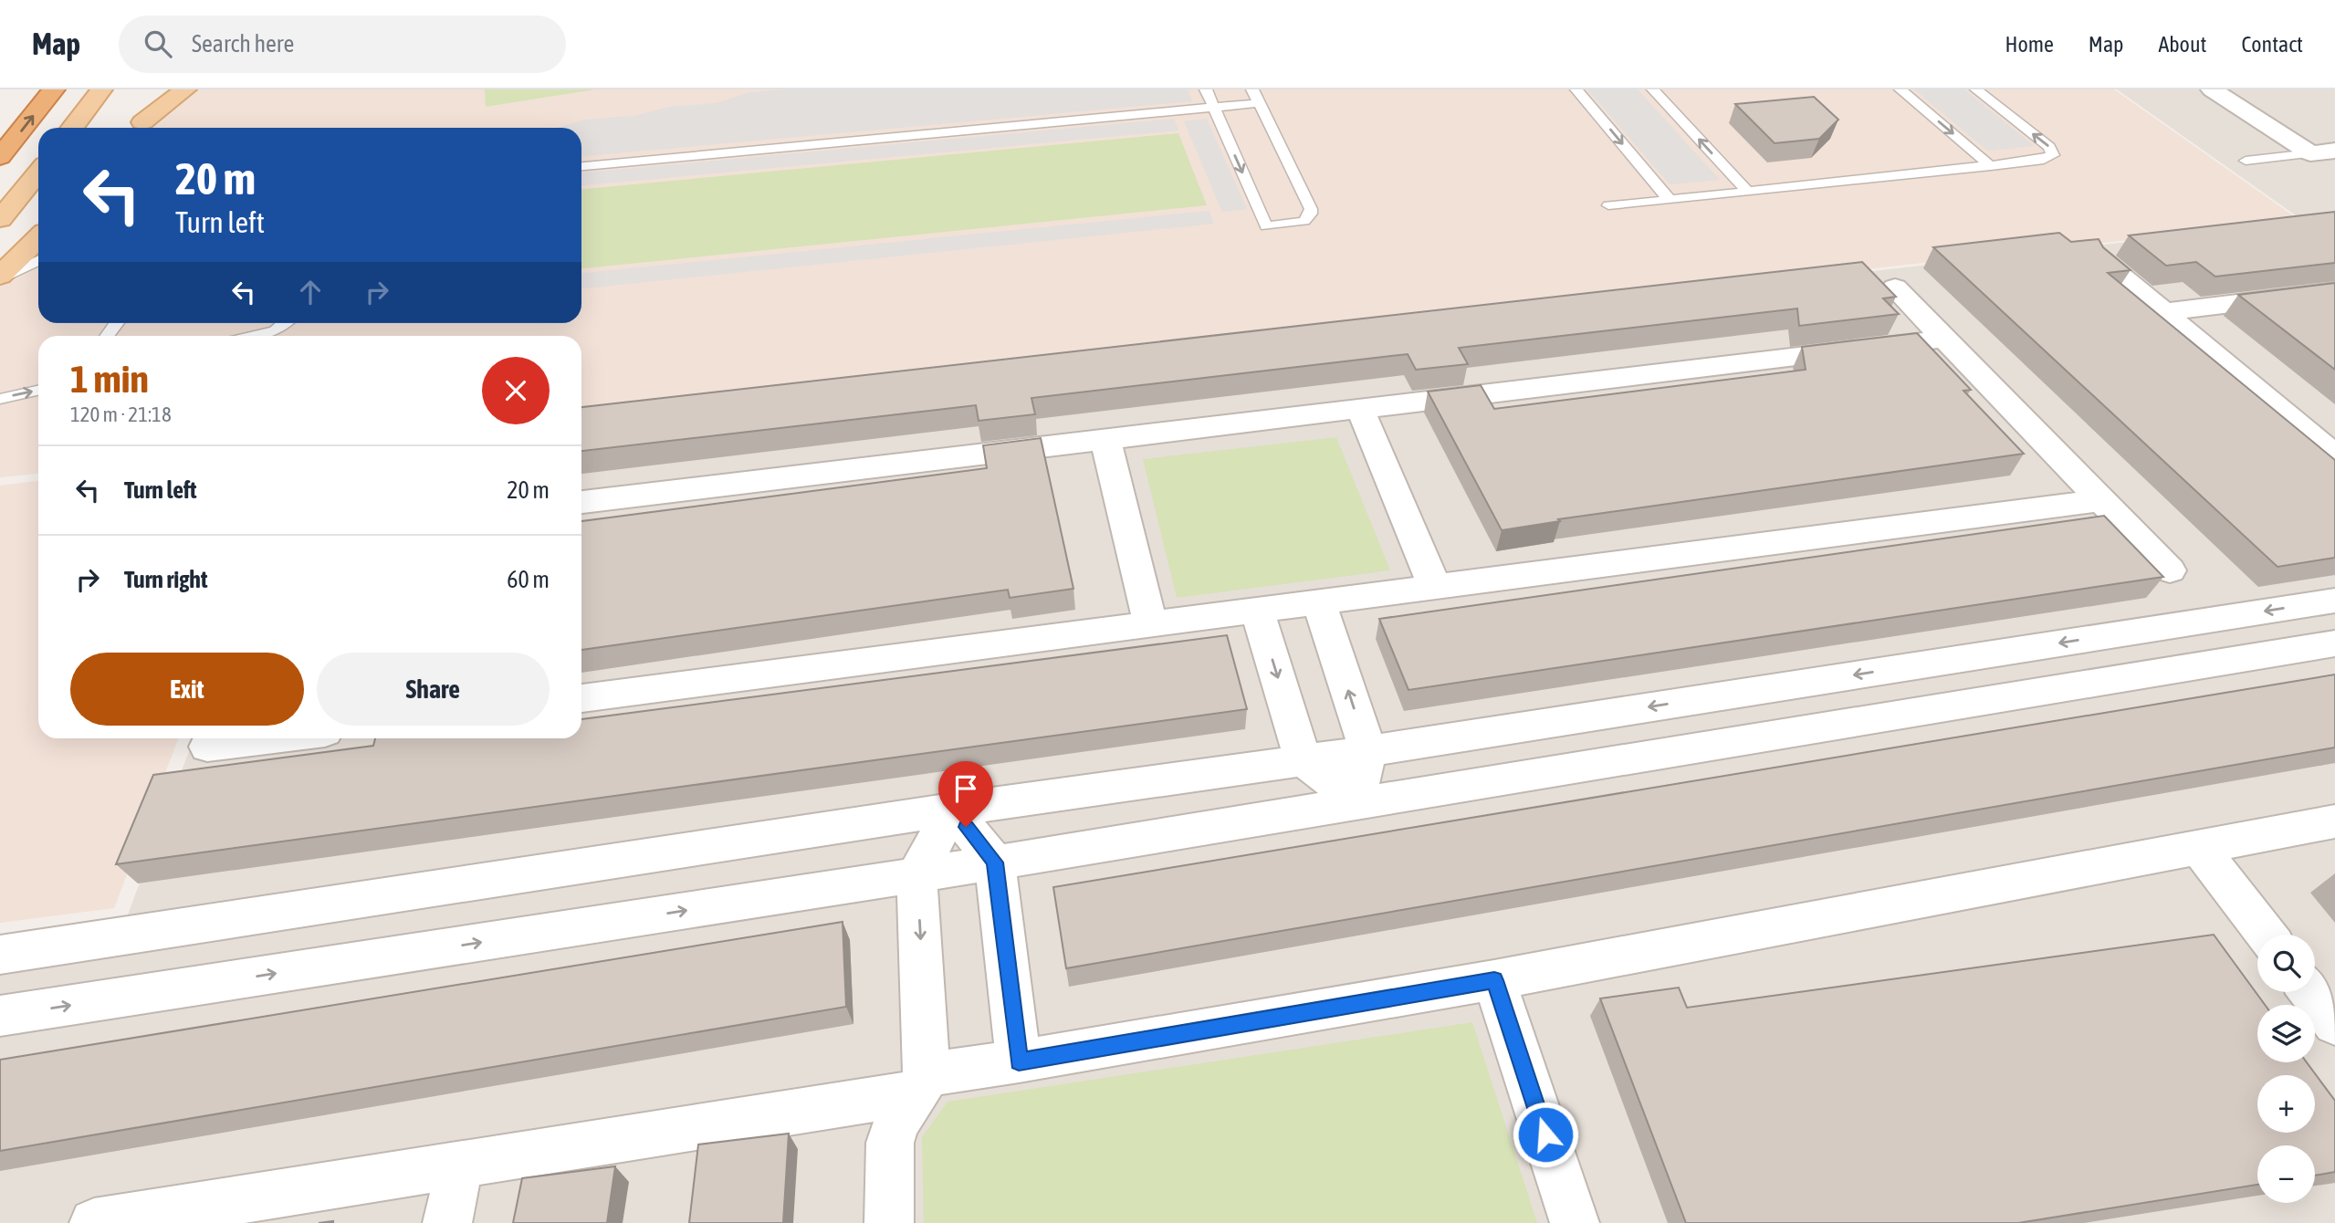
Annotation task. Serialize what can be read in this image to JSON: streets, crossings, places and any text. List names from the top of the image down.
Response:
{
  "page": {
    "header": "Map",
    "search": "Search here",
    "nav": [
      "Home",
      "Map",
      "About",
      "Contact"
    ],
    "turn": ["20 m", "Turn left"],
    "heading": ["1 min", "120 m · 21:18"],
    "list": [
      {
        "name": "Turn left",
        "value": "20 m"
      },
      {
        "name": "Turn right",
        "value": "60 m"
      }
    ],
    "buttons": ["Exit", "Share"],
    "map_buttons": ["+", "−"]
  }
}
